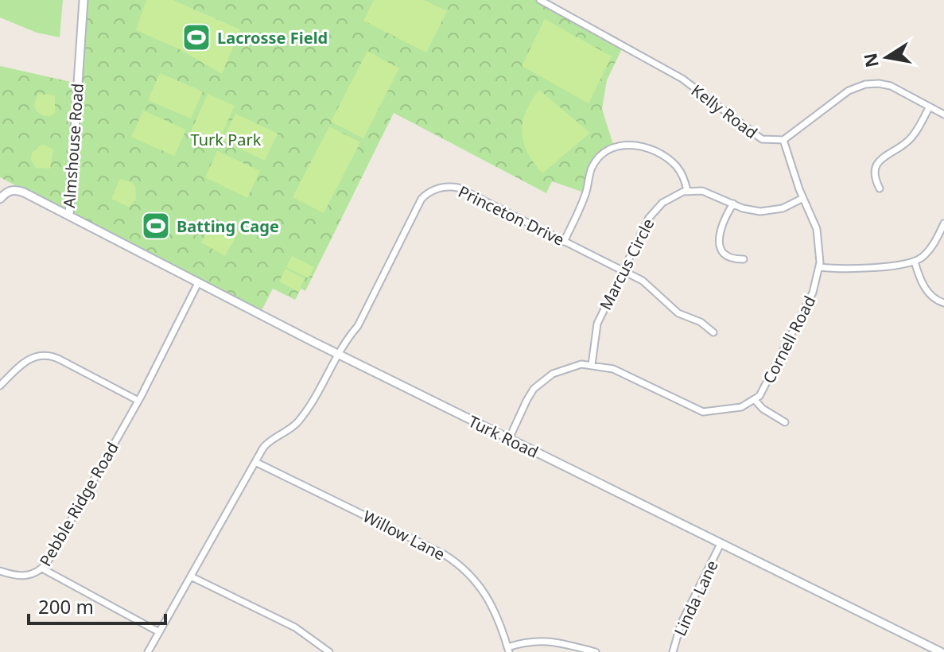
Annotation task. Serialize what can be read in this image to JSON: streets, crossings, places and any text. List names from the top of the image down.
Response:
{
  "streets": {
    "street": [
      "Kelly Road",
      "Almshouse Road",
      "Princeton Drive",
      "Marcus Circle",
      "Cornell Road",
      "Turk Road",
      "Pebble Ridge Road",
      "Willow Lane",
      "Linda Lane"
    ]
  },
  "crossings": [
    ["Kelly Road", "Cornell Road"],
    ["Almshouse Road", "Turk Road"],
    ["Princeton Drive", "Marcus Circle"],
    ["Princeton Drive", "Turk Road"],
    ["Princeton Drive", "Willow Lane"],
    ["Marcus Circle", "Cornell Road"],
    ["Cornell Road", "Turk Road"],
    ["Turk Road", "Pebble Ridge Road"],
    ["Turk Road", "Linda Lane"]
  ],
  "parks": ["Turk Park"],
  "places": {
    "sports": ["Lacrosse Field", "Batting Cage"]
  },
  "scale_bar": "200 m",
  "north": "left"
}
